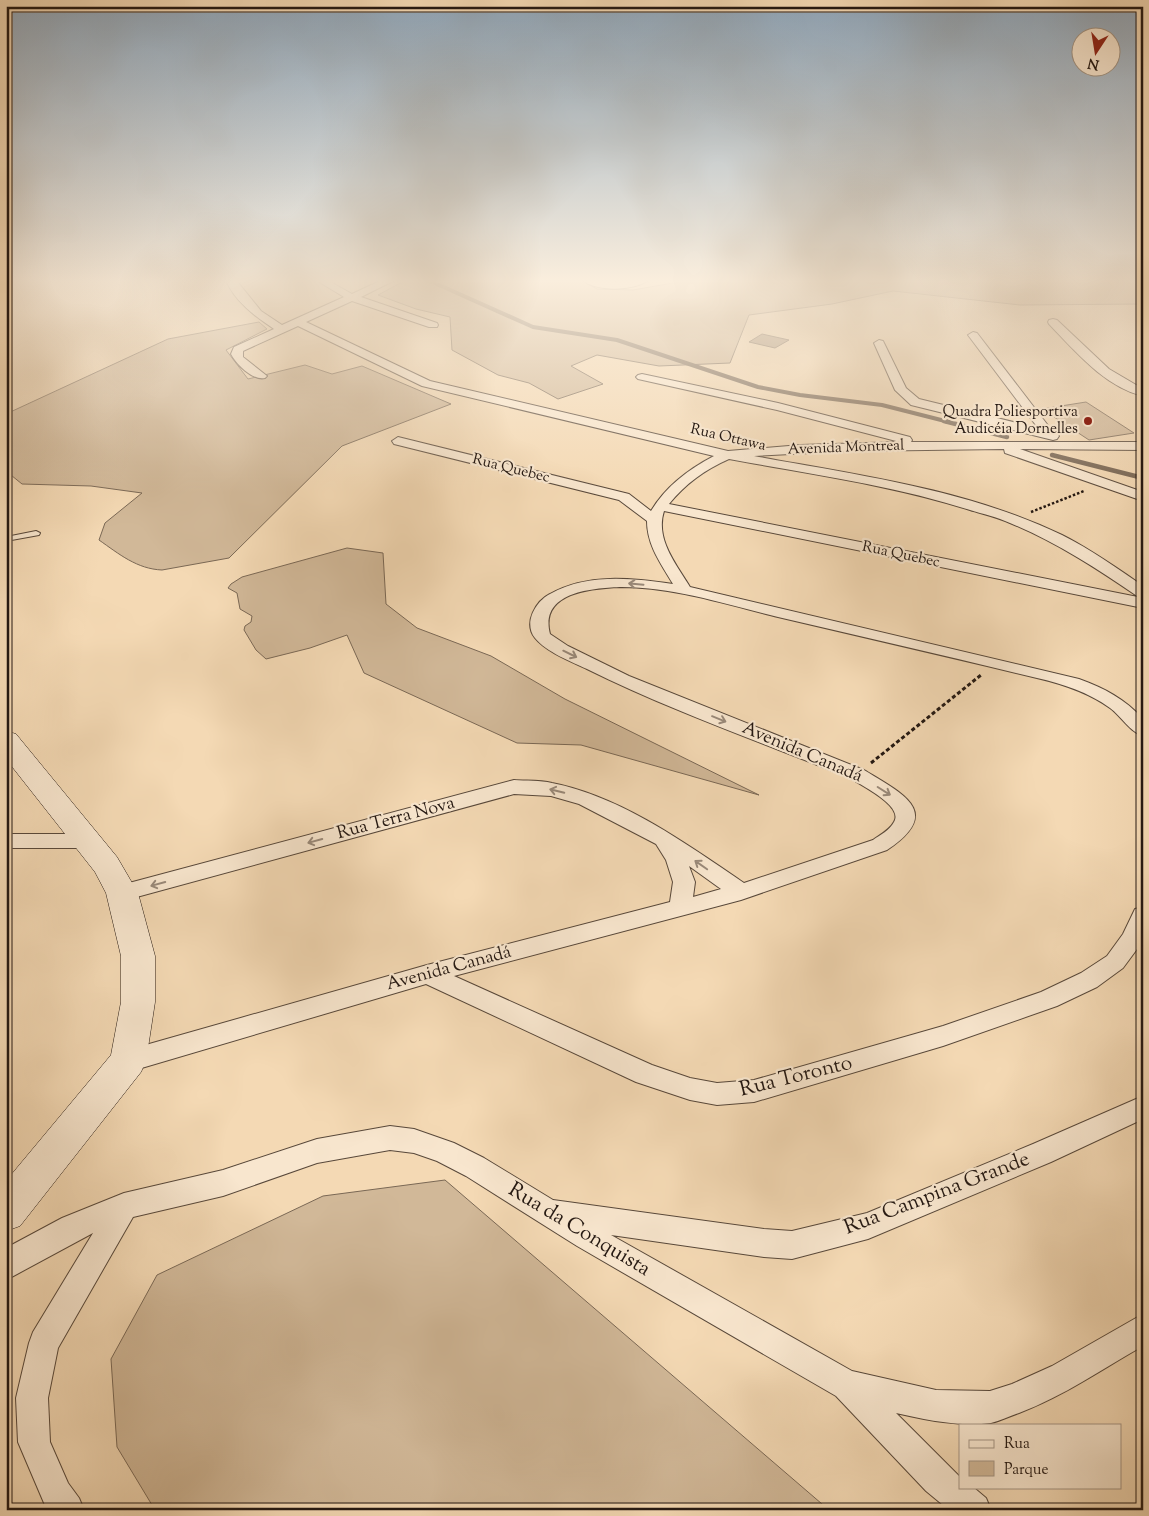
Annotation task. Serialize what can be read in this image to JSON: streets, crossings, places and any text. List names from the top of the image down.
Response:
{
  "streets": {
    "street": [
      "Rua Ottawa",
      "Avenida Montreal",
      "Rua Quebec",
      "Avenida Canadá",
      "Rua Terra Nova",
      "Rua Toronto",
      "Rua Campina Grande",
      "Rua da Conquista"
    ]
  },
  "crossings": [
    ["Rua Ottawa", "Avenida Montreal"],
    ["Avenida Montreal", "Rua Quebec"],
    ["Avenida Canadá", "Rua Terra Nova"],
    ["Avenida Canadá", "Rua Toronto"],
    ["Rua Campina Grande", "Rua da Conquista"]
  ],
  "one_way": ["Rua Terra Nova"],
  "places": ["Quadra Poliesportiva Audicéia Dornelles"],
  "legend": ["Rua", "Parque"],
  "north": "bottom"
}
